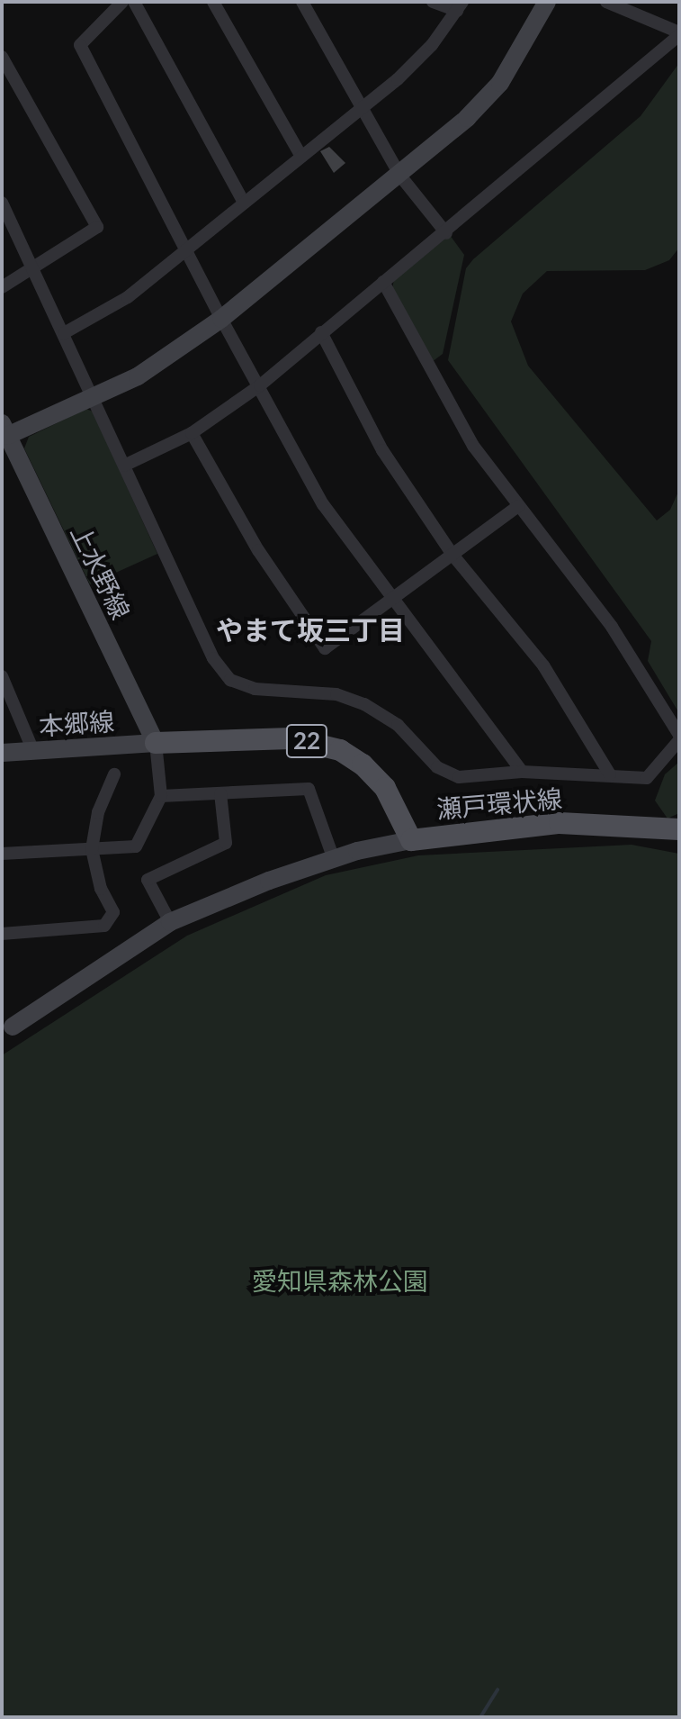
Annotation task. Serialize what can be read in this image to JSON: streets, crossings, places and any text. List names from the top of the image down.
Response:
{
  "streets": {
    "main road": ["22", "瀬戸環状線"],
    "street": ["上水野線", "本郷線"]
  },
  "crossings": [
    ["上水野線", "本郷線"],
    ["上水野線", "瀬戸環状線"],
    ["本郷線", "瀬戸環状線"]
  ],
  "districts": ["やまて坂三丁目"],
  "parks": ["愛知県森林公園"]
}
